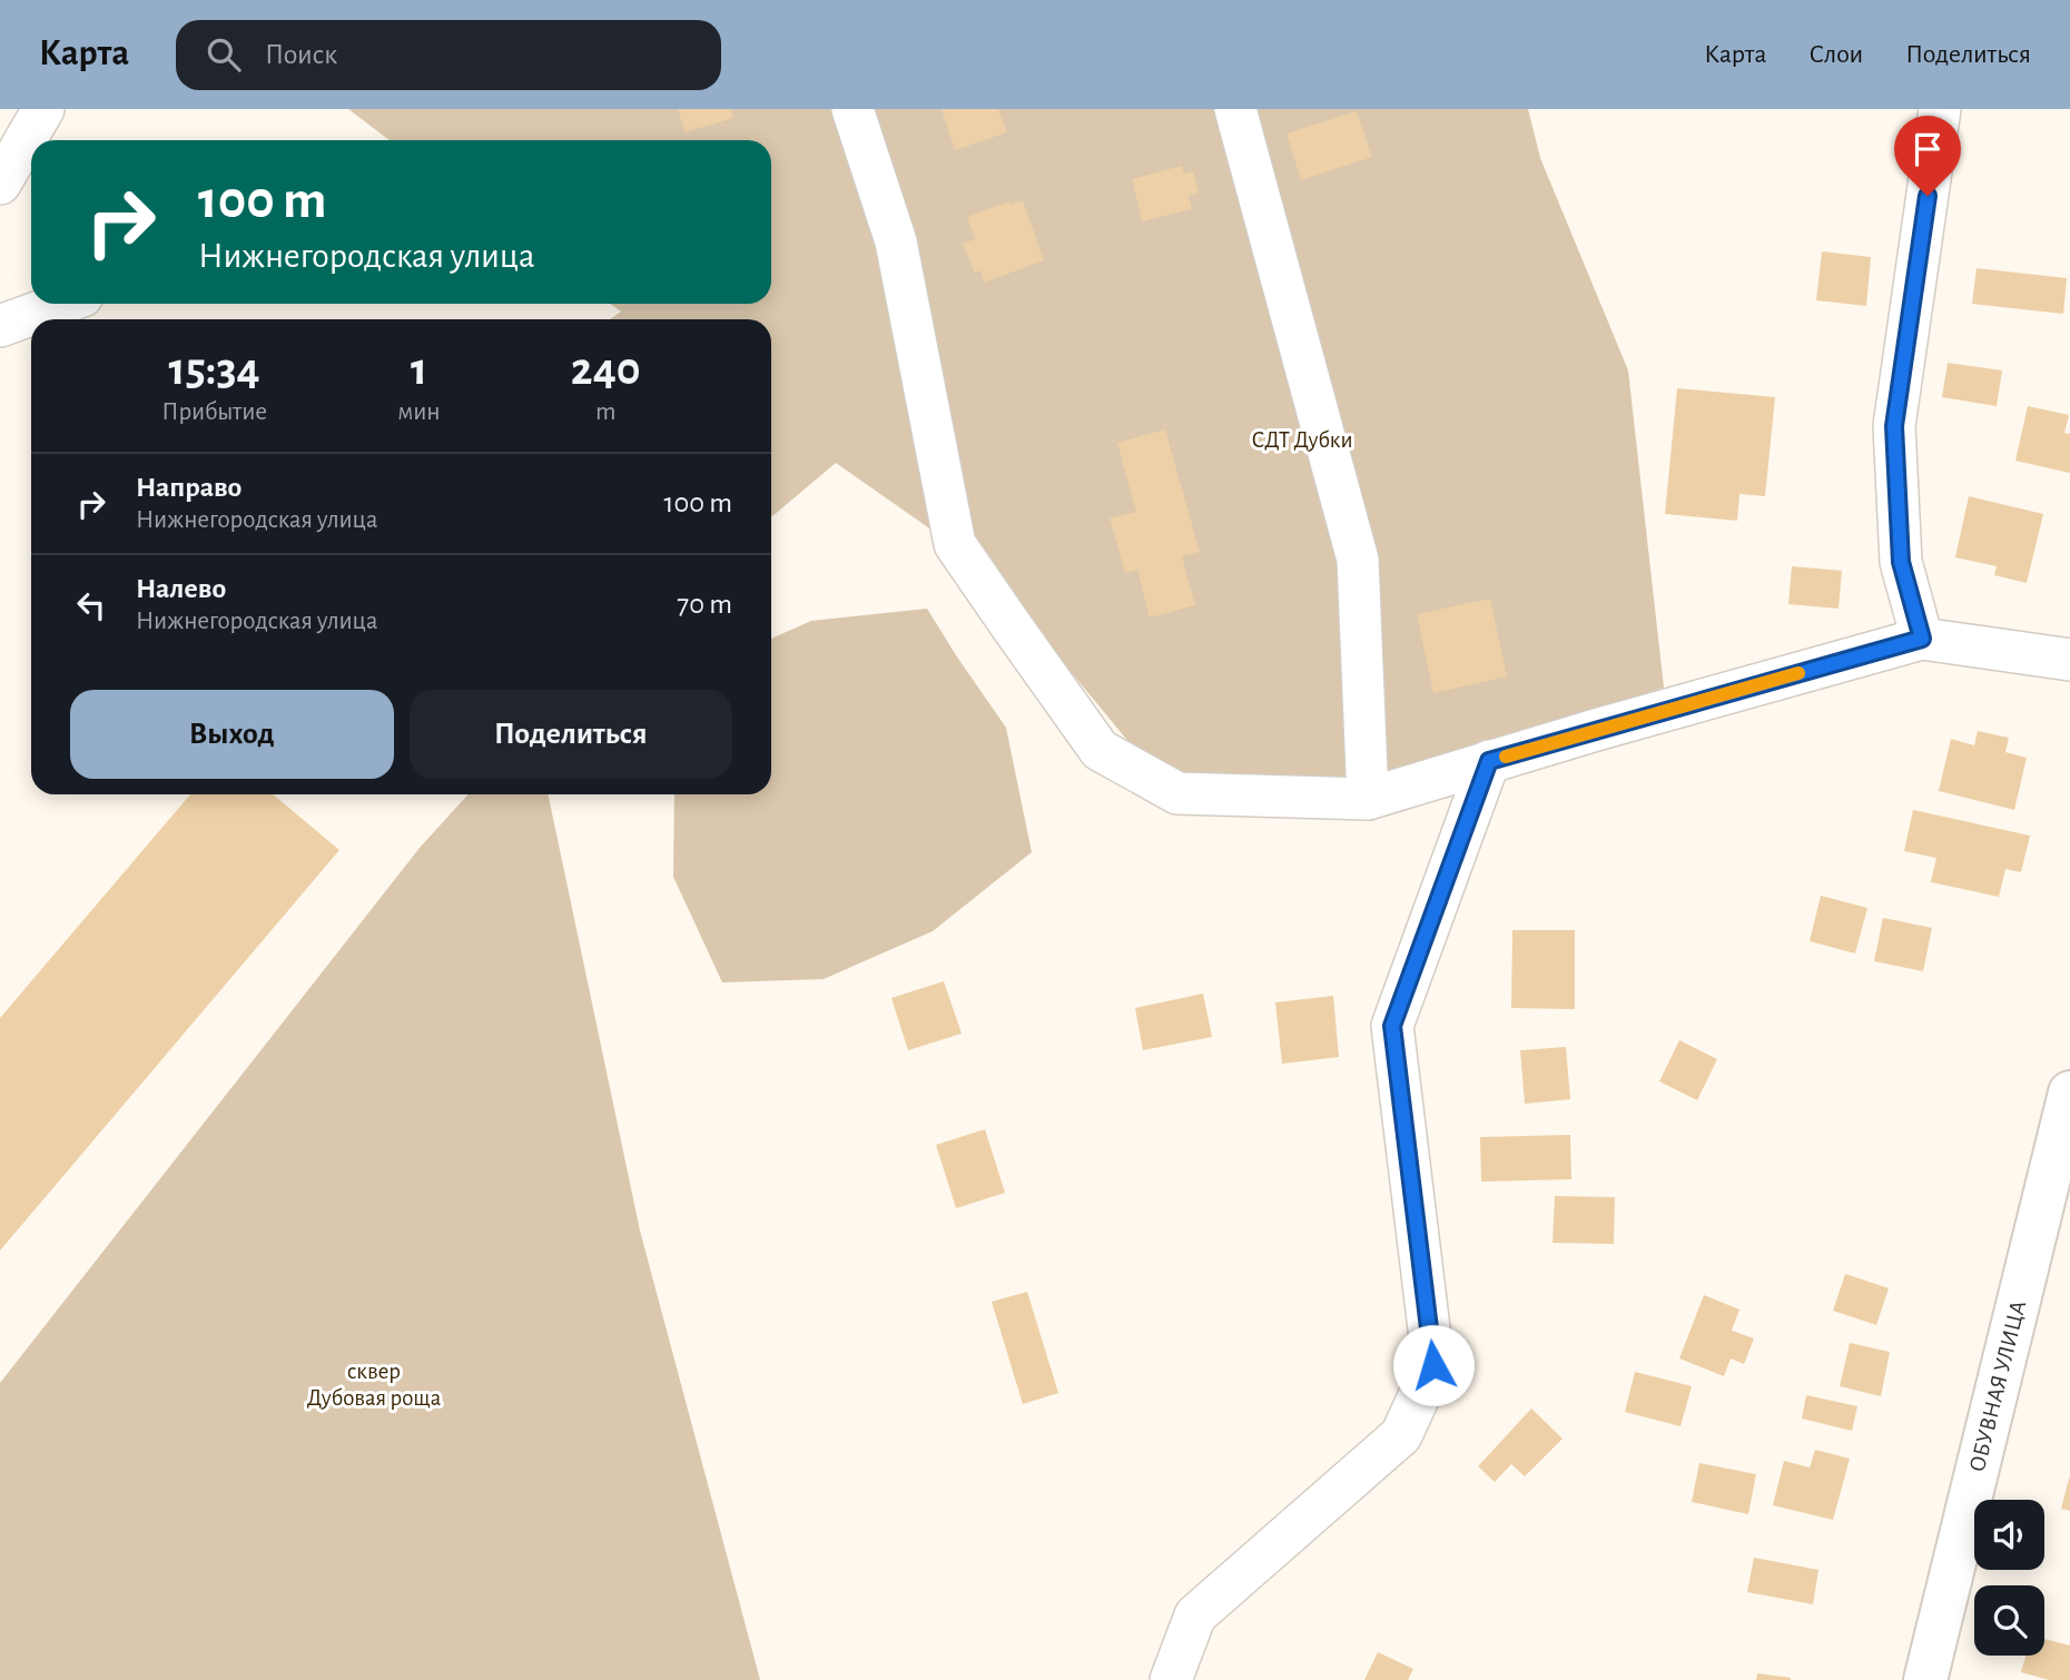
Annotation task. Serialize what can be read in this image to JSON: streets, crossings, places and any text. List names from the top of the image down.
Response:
{
  "streets": {
    "main road": ["ОБУВНАЯ УЛИЦА"]
  },
  "parks": ["СДТ Дубки", "сквер Дубовая роща"],
  "page": {
    "header": "Карта",
    "search": "Поиск",
    "nav": ["Карта", "Слои", "Поделиться"],
    "turn": ["100 m", "Нижнегородская улица"],
    "eta": [
      "15:34",
      "Прибытие",
      "1",
      "мин",
      "240",
      "m"
    ],
    "list": [
      {
        "name": "Направо",
        "note": "Нижнегородская улица",
        "value": "100 m"
      },
      {
        "name": "Налево",
        "note": "Нижнегородская улица",
        "value": "70 m"
      }
    ],
    "buttons": ["Выход", "Поделиться"]
  }
}
